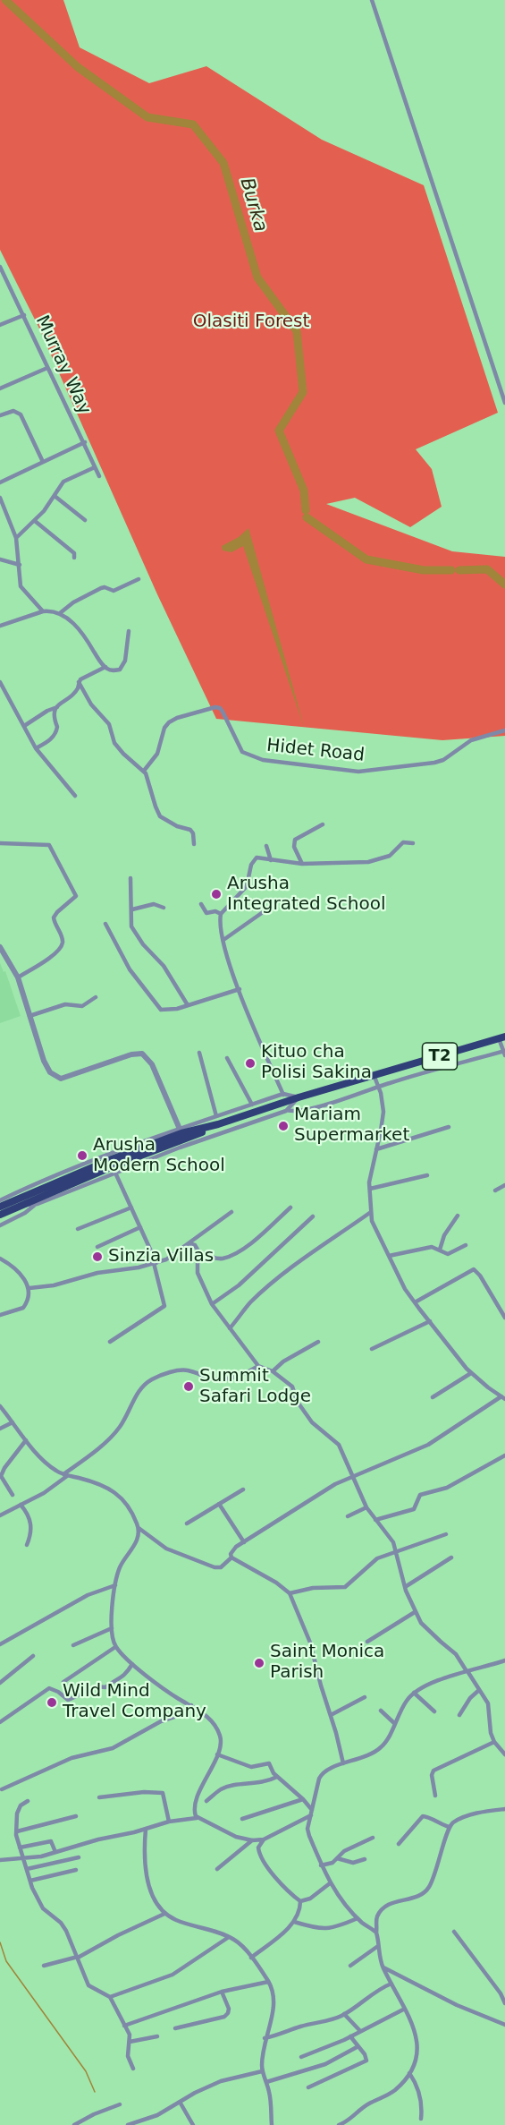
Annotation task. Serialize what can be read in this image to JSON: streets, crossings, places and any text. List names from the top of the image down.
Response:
{
  "streets": {
    "highway": ["T2"],
    "street": ["Murray Way", "Hidet Road"]
  },
  "water": ["Burka"],
  "parks": ["Olasiti Forest"],
  "places": [
    "Arusha Integrated School",
    "Kituo cha Polisi Sakina",
    "Mariam Supermarket",
    "Arusha Modern School",
    "Sinzia Villas",
    "Summit Safari Lodge",
    "Saint Monica Parish",
    "Wild Mind Travel Company"
  ]
}
